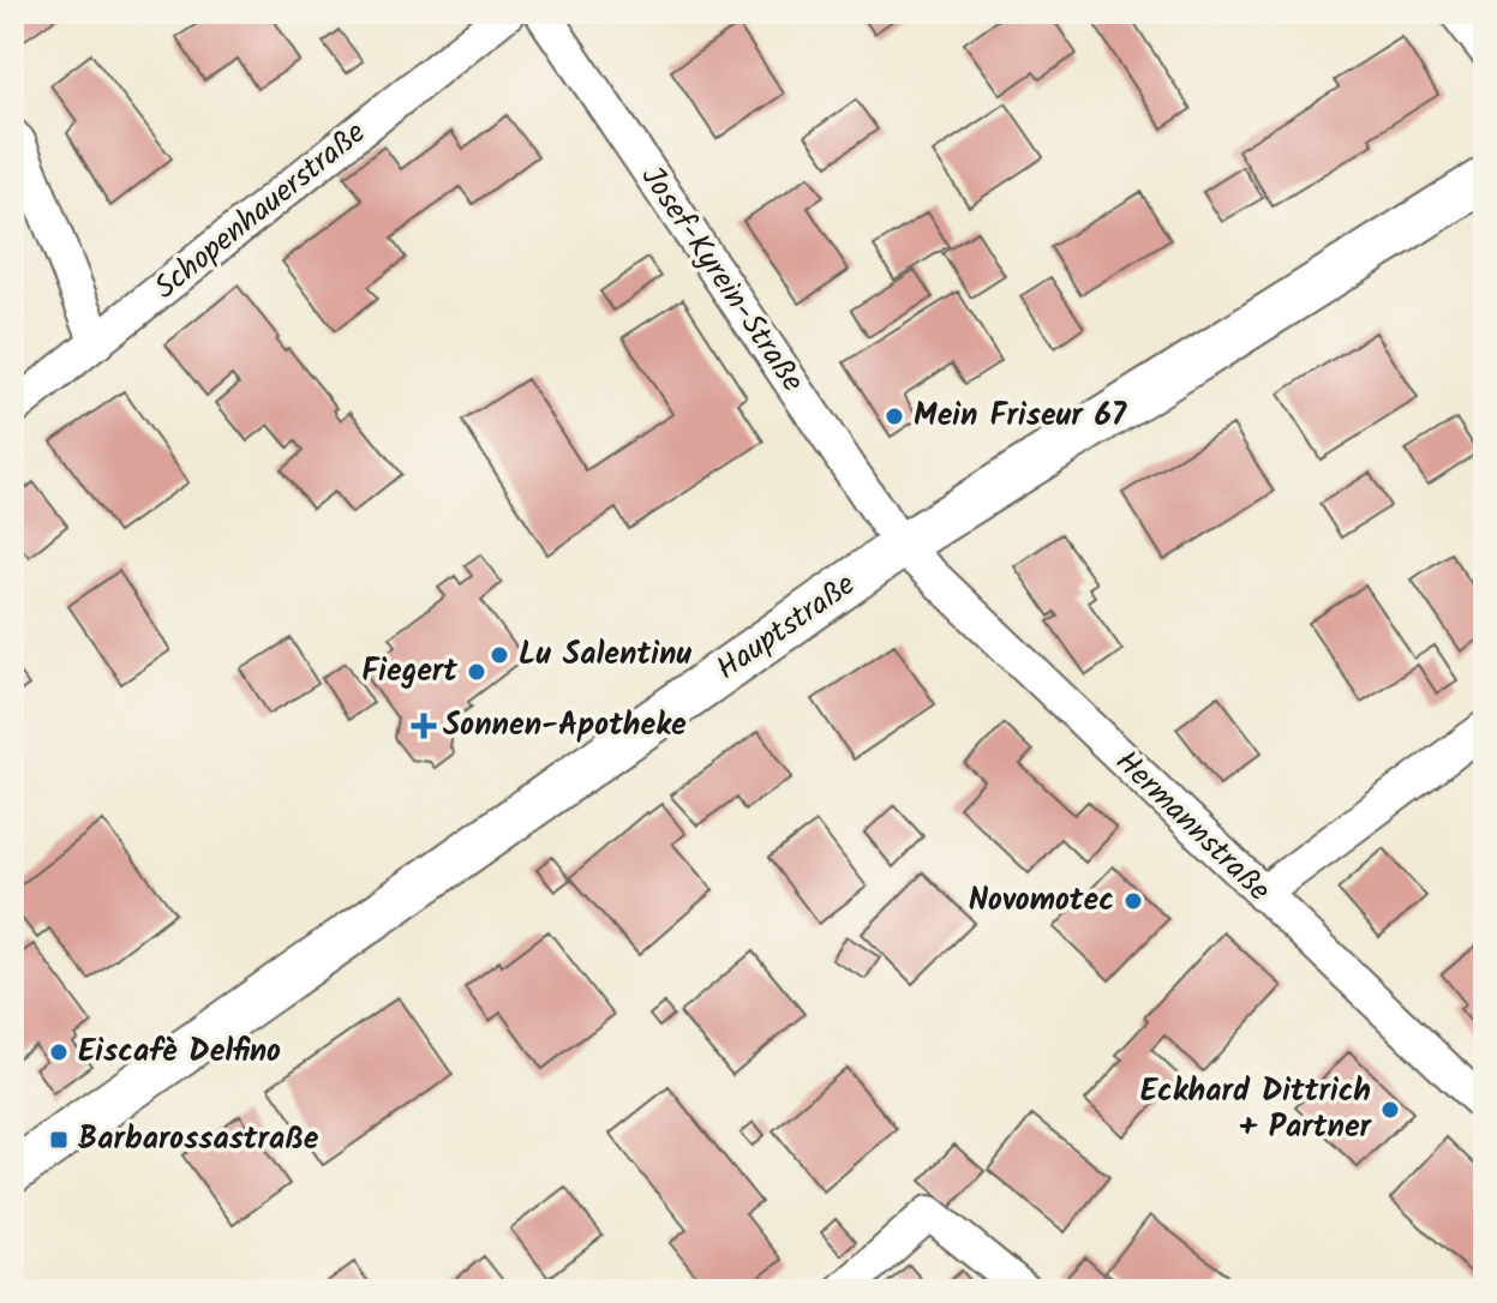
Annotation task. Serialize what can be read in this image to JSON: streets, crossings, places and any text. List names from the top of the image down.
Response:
{
  "streets": {
    "street": [
      "Schopenhauerstraße",
      "Josef-Kyrein-Straße",
      "Hauptstraße",
      "Hermannstraße"
    ]
  },
  "crossings": [
    ["Josef-Kyrein-Straße", "Hauptstraße"],
    ["Josef-Kyrein-Straße", "Hermannstraße"],
    ["Hauptstraße", "Hermannstraße"]
  ],
  "places": {
    "other": [
      "Mein Friseur 67",
      "Lu Salentinu",
      "Fiegert",
      "Novomotec",
      "Eiscafè Delfino",
      "Eckhard Dittrich + Partner"
    ],
    "health": ["Sonnen-Apotheke"],
    "transit": ["Barbarossastraße"]
  }
}
